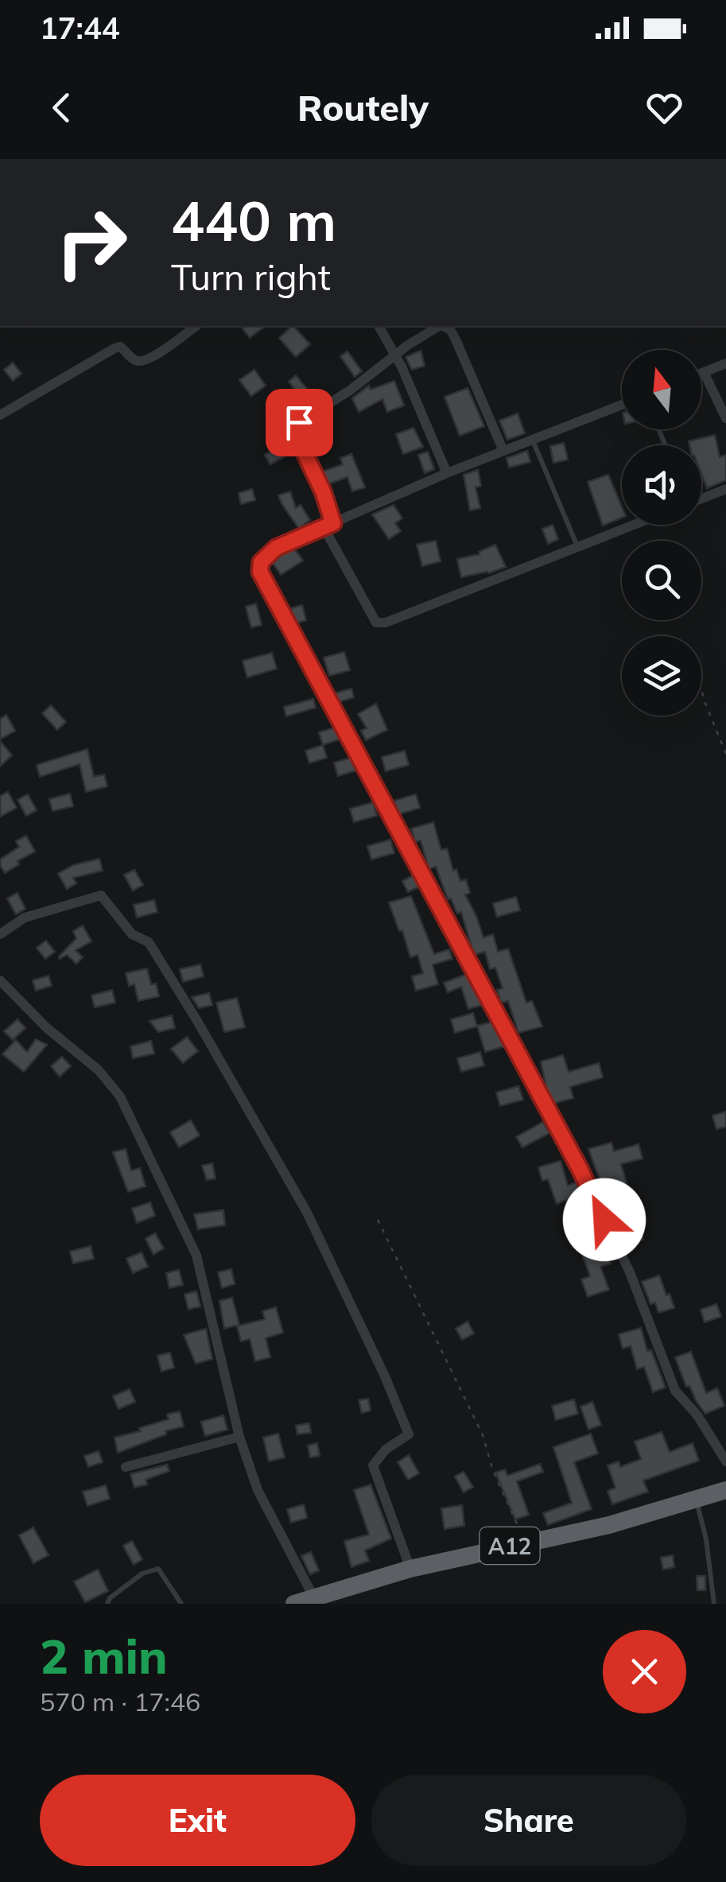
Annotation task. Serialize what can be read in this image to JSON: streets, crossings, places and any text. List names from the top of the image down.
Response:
{
  "streets": {
    "highway": ["A12"]
  },
  "north": "top",
  "page": {
    "status": "17:44",
    "header": "Routely",
    "turn": ["440 m", "Turn right"],
    "heading": ["2 min", "570 m · 17:46"],
    "buttons": ["Exit", "Share"]
  }
}
